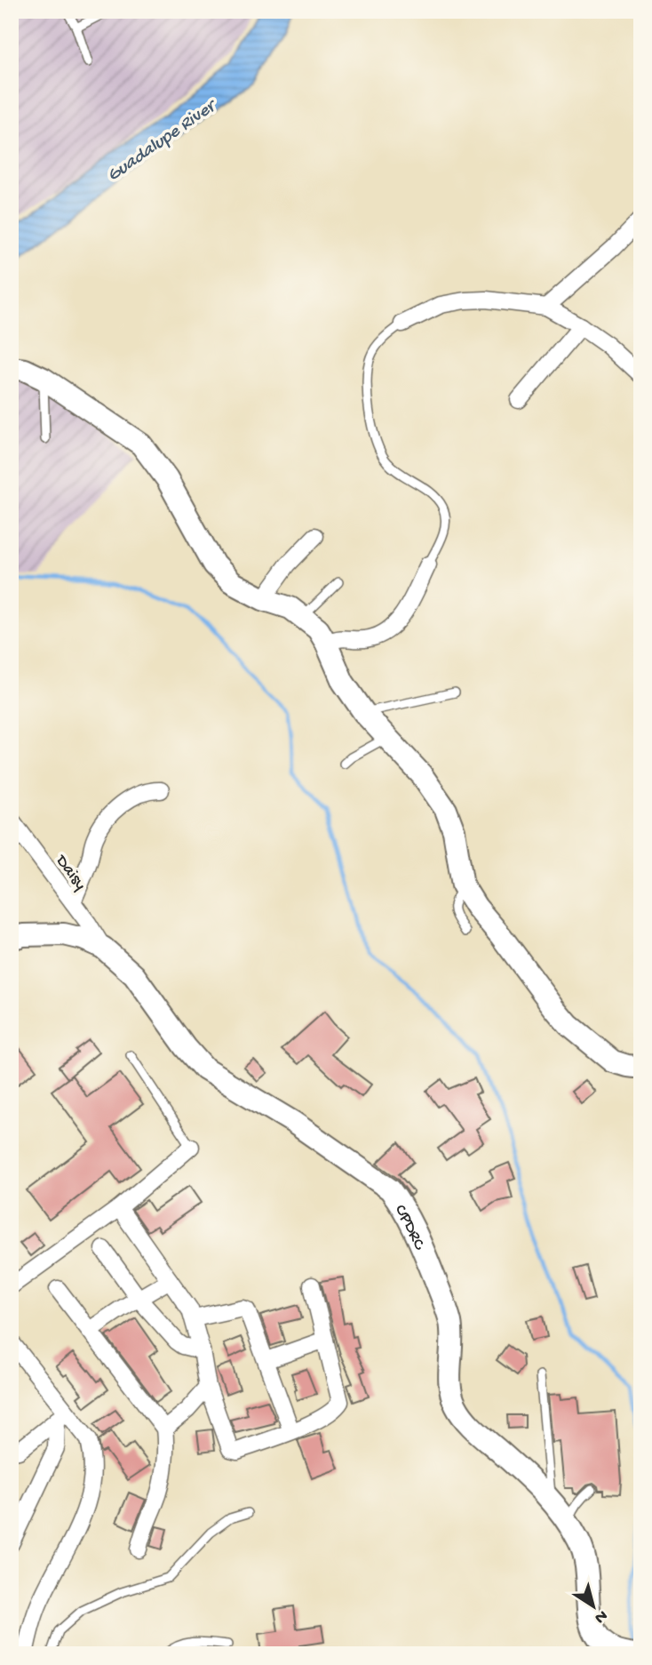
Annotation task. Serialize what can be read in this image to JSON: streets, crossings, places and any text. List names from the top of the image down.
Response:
{
  "streets": {
    "street": ["Daisy", "CPDRC"]
  },
  "crossings": [
    ["Daisy", "CPDRC"]
  ],
  "water": ["Guadalupe River"],
  "north": "bottom right"
}
